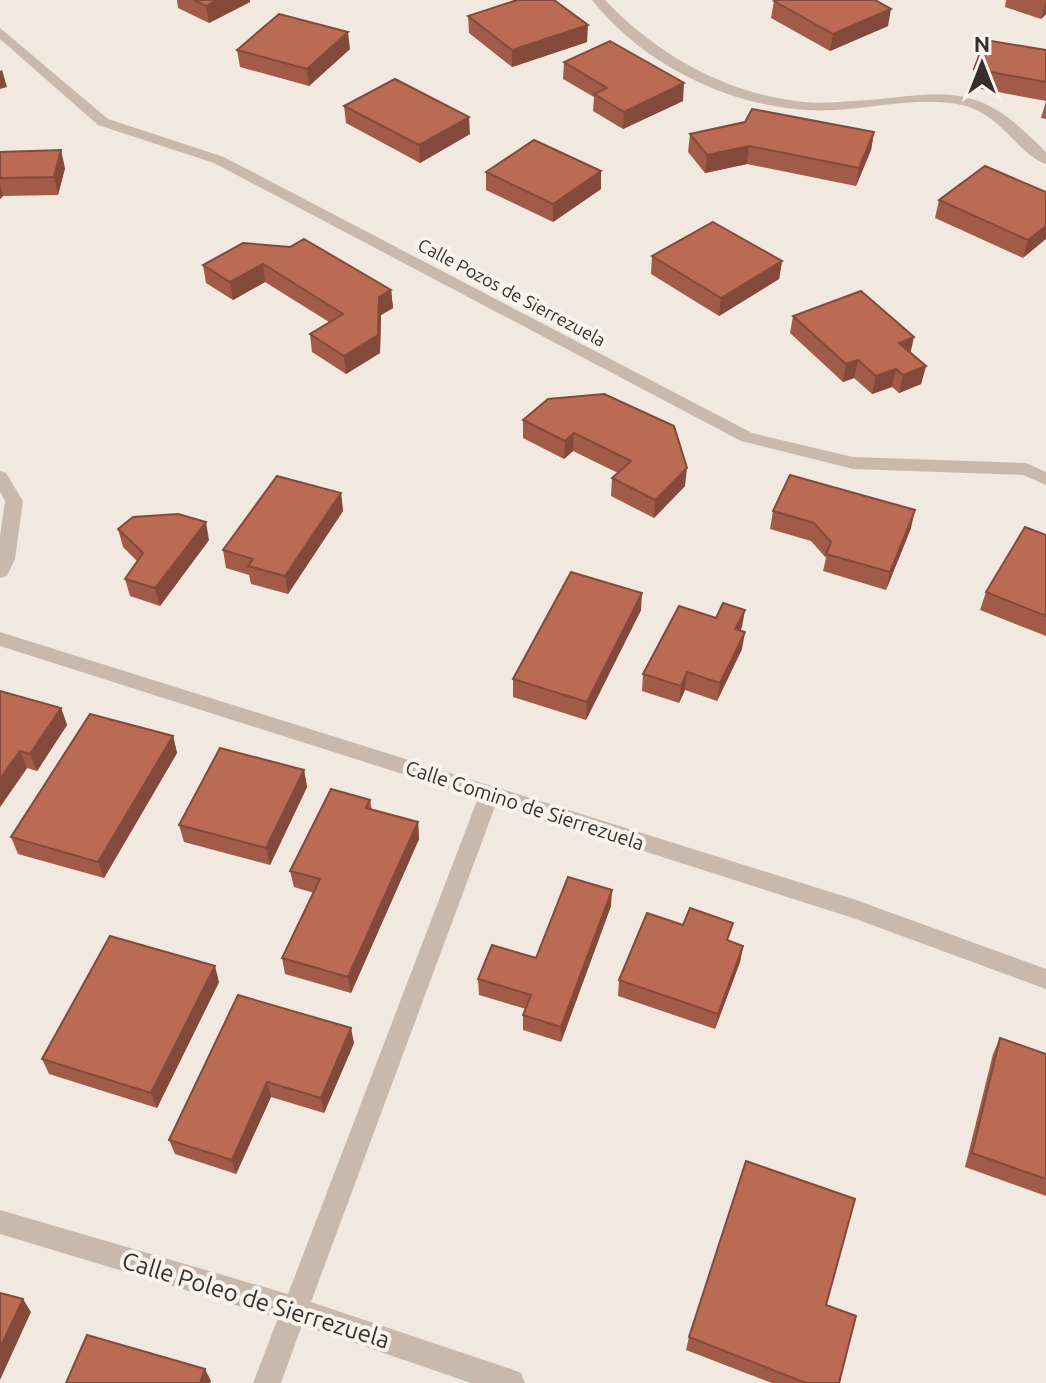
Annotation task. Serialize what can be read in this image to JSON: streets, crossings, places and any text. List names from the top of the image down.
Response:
{
  "streets": {
    "street": ["Calle Pozos de Sierrezuela", "Calle Comino de Sierrezuela", "Calle Poleo de Sierrezuela"]
  },
  "north": "top"
}
